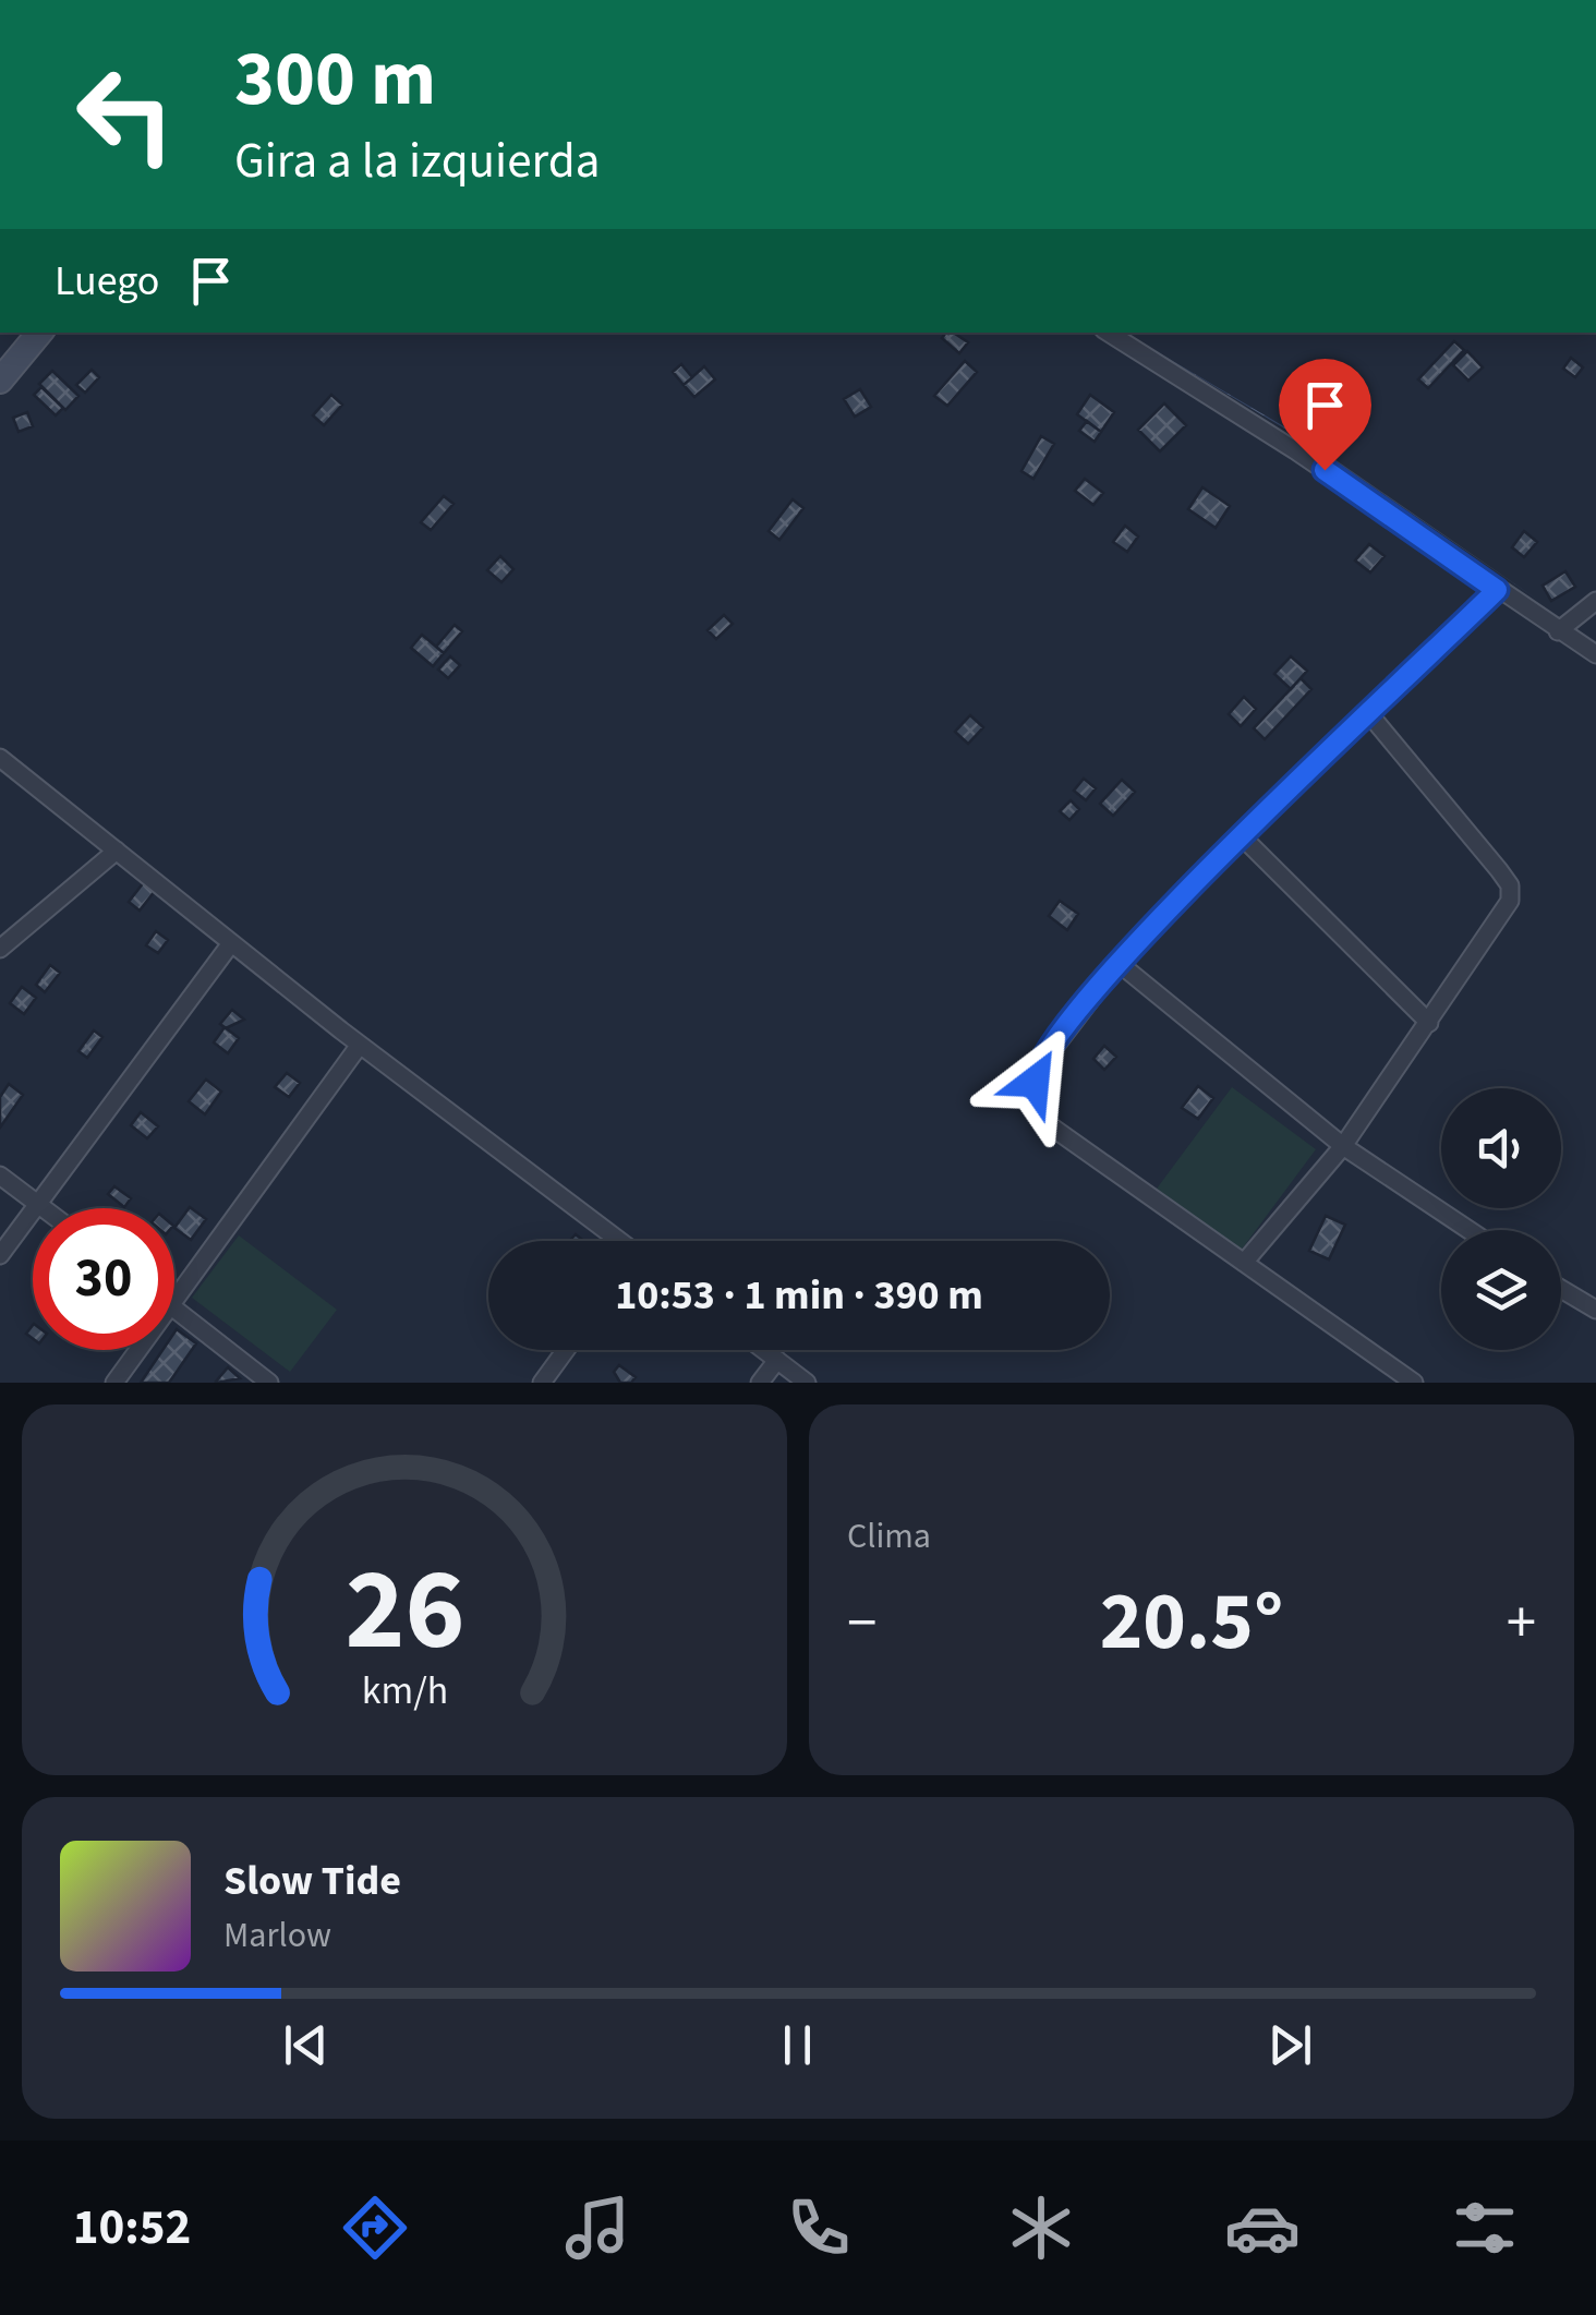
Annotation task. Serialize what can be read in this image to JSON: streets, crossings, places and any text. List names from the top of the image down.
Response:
{
  "page": {
    "turn": ["300 m", "Gira a la izquierda"],
    "then": "Luego",
    "limit": "30",
    "trip": "10:53 · 1 min · 390 m",
    "tile": "Clima",
    "heat": ["−", "20.5°", "+"],
    "song": ["Slow Tide", "Marlow"],
    "tabs": "10:52",
    "gauge": ["26", "km/h"]
  }
}
